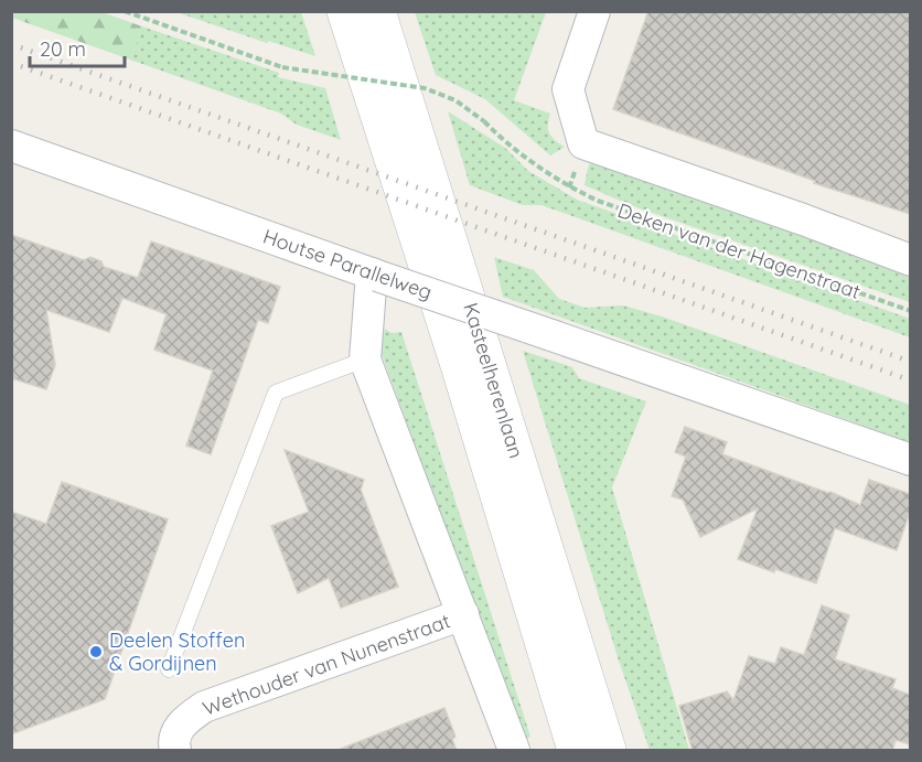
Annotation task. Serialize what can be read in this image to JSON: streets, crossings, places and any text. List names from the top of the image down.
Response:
{
  "streets": {
    "main road": ["Kasteelherenlaan"],
    "street": ["Houtse Parallelweg", "Wethouder van Nunenstraat"],
    "path": ["Deken van der Hagenstraat"]
  },
  "crossings": [
    ["Houtse Parallelweg", "Wethouder van Nunenstraat"]
  ],
  "places": ["Deelen Stoffen & Gordijnen"],
  "scale_bar": "20 m"
}
